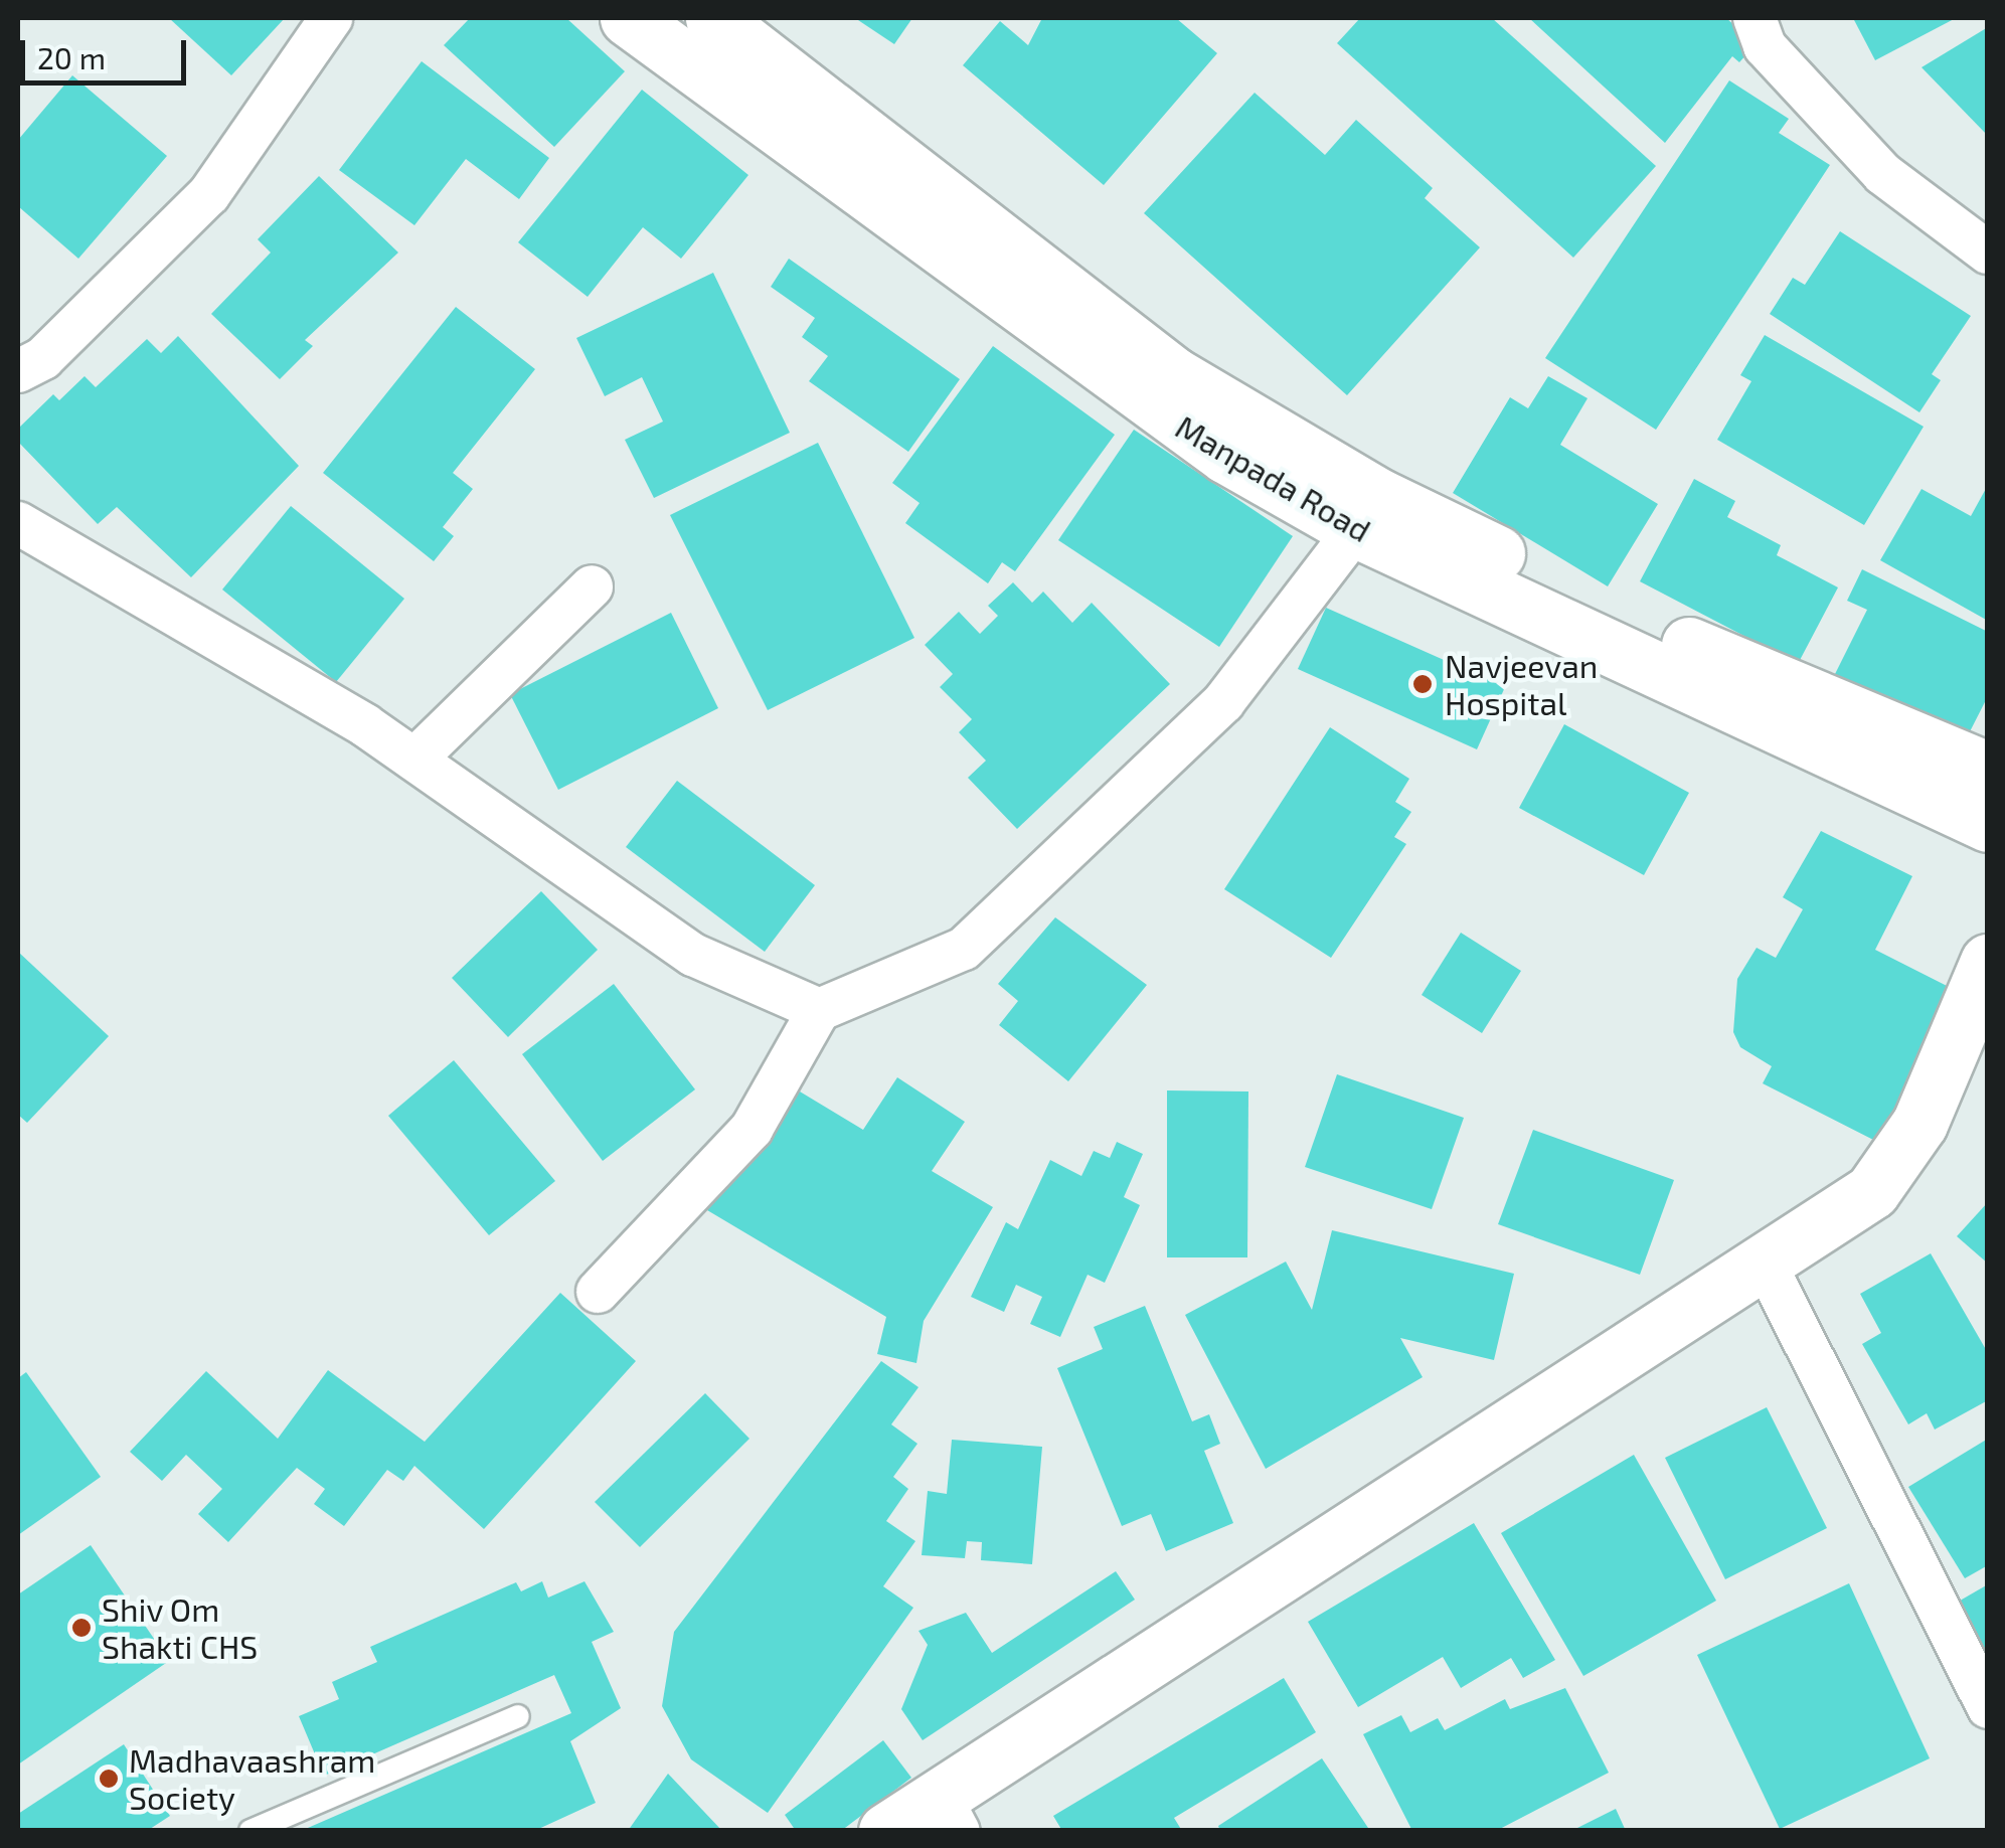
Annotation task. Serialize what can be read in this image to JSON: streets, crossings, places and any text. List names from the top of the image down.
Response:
{
  "streets": {
    "main road": ["Manpada Road"]
  },
  "places": ["Navjeevan Hospital", "Shiv Om Shakti CHS", "Madhavaashram Society"],
  "scale_bar": "20 m"
}
